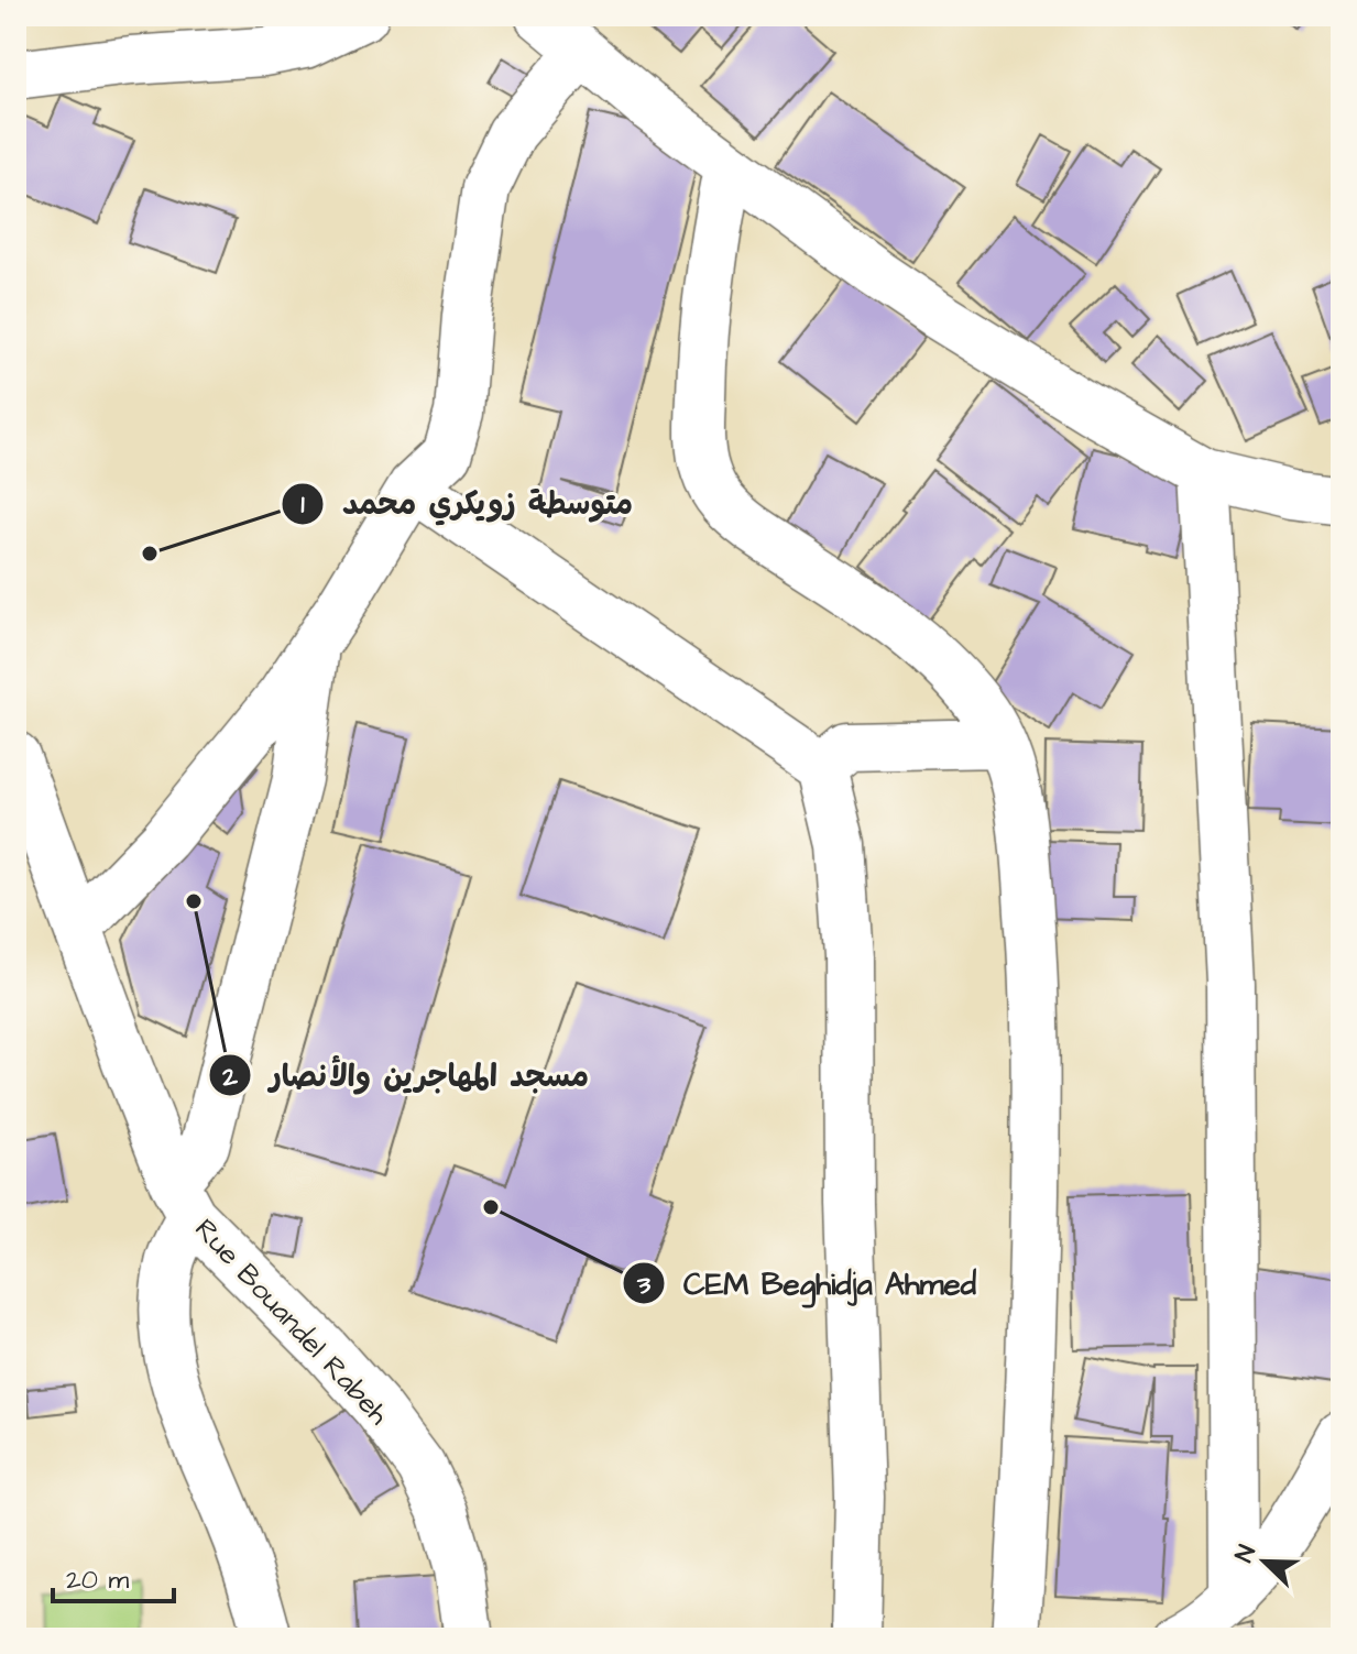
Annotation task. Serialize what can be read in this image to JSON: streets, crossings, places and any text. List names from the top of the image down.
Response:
{
  "streets": {
    "street": ["Rue Bouandel Rabeh"]
  },
  "places": ["متوسطة زويكري محمد", "مسجد المهاجرين والأنصار", "CEM Beghidja Ahmed"],
  "scale_bar": "20 m",
  "north": "top left"
}
